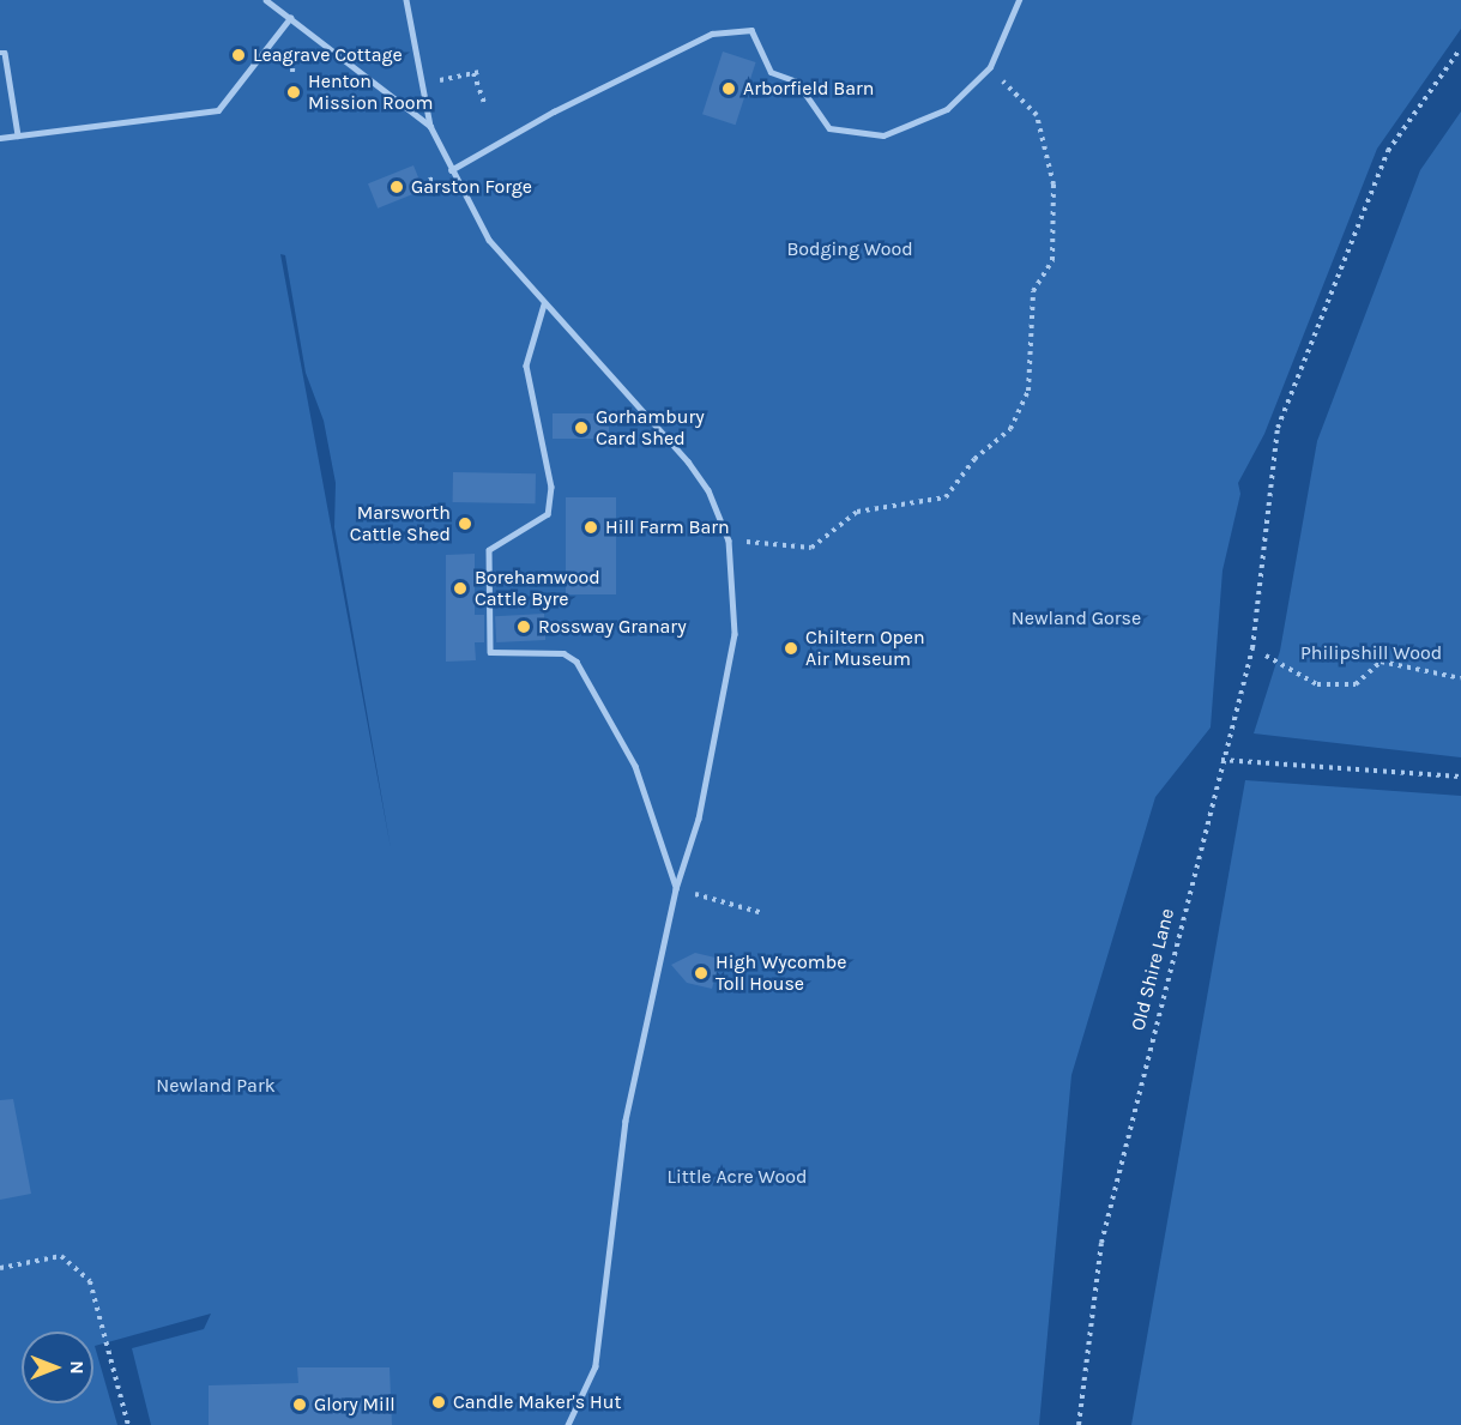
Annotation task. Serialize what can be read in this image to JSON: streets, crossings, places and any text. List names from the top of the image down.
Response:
{
  "streets": {
    "path": ["Old Shire Lane"]
  },
  "parks": [
    "Bodging Wood",
    "Newland Gorse",
    "Philipshill Wood",
    "Newland Park",
    "Little Acre Wood"
  ],
  "places": [
    "Leagrave Cottage",
    "Arborfield Barn",
    "Henton Mission Room",
    "Garston Forge",
    "Gorhambury Card Shed",
    "Marsworth Cattle Shed",
    "Hill Farm Barn",
    "Borehamwood Cattle Byre",
    "Rossway Granary",
    "Chiltern Open Air Museum",
    "High Wycombe Toll House",
    "Candle Maker's Hut",
    "Glory Mill"
  ],
  "north": "right"
}
